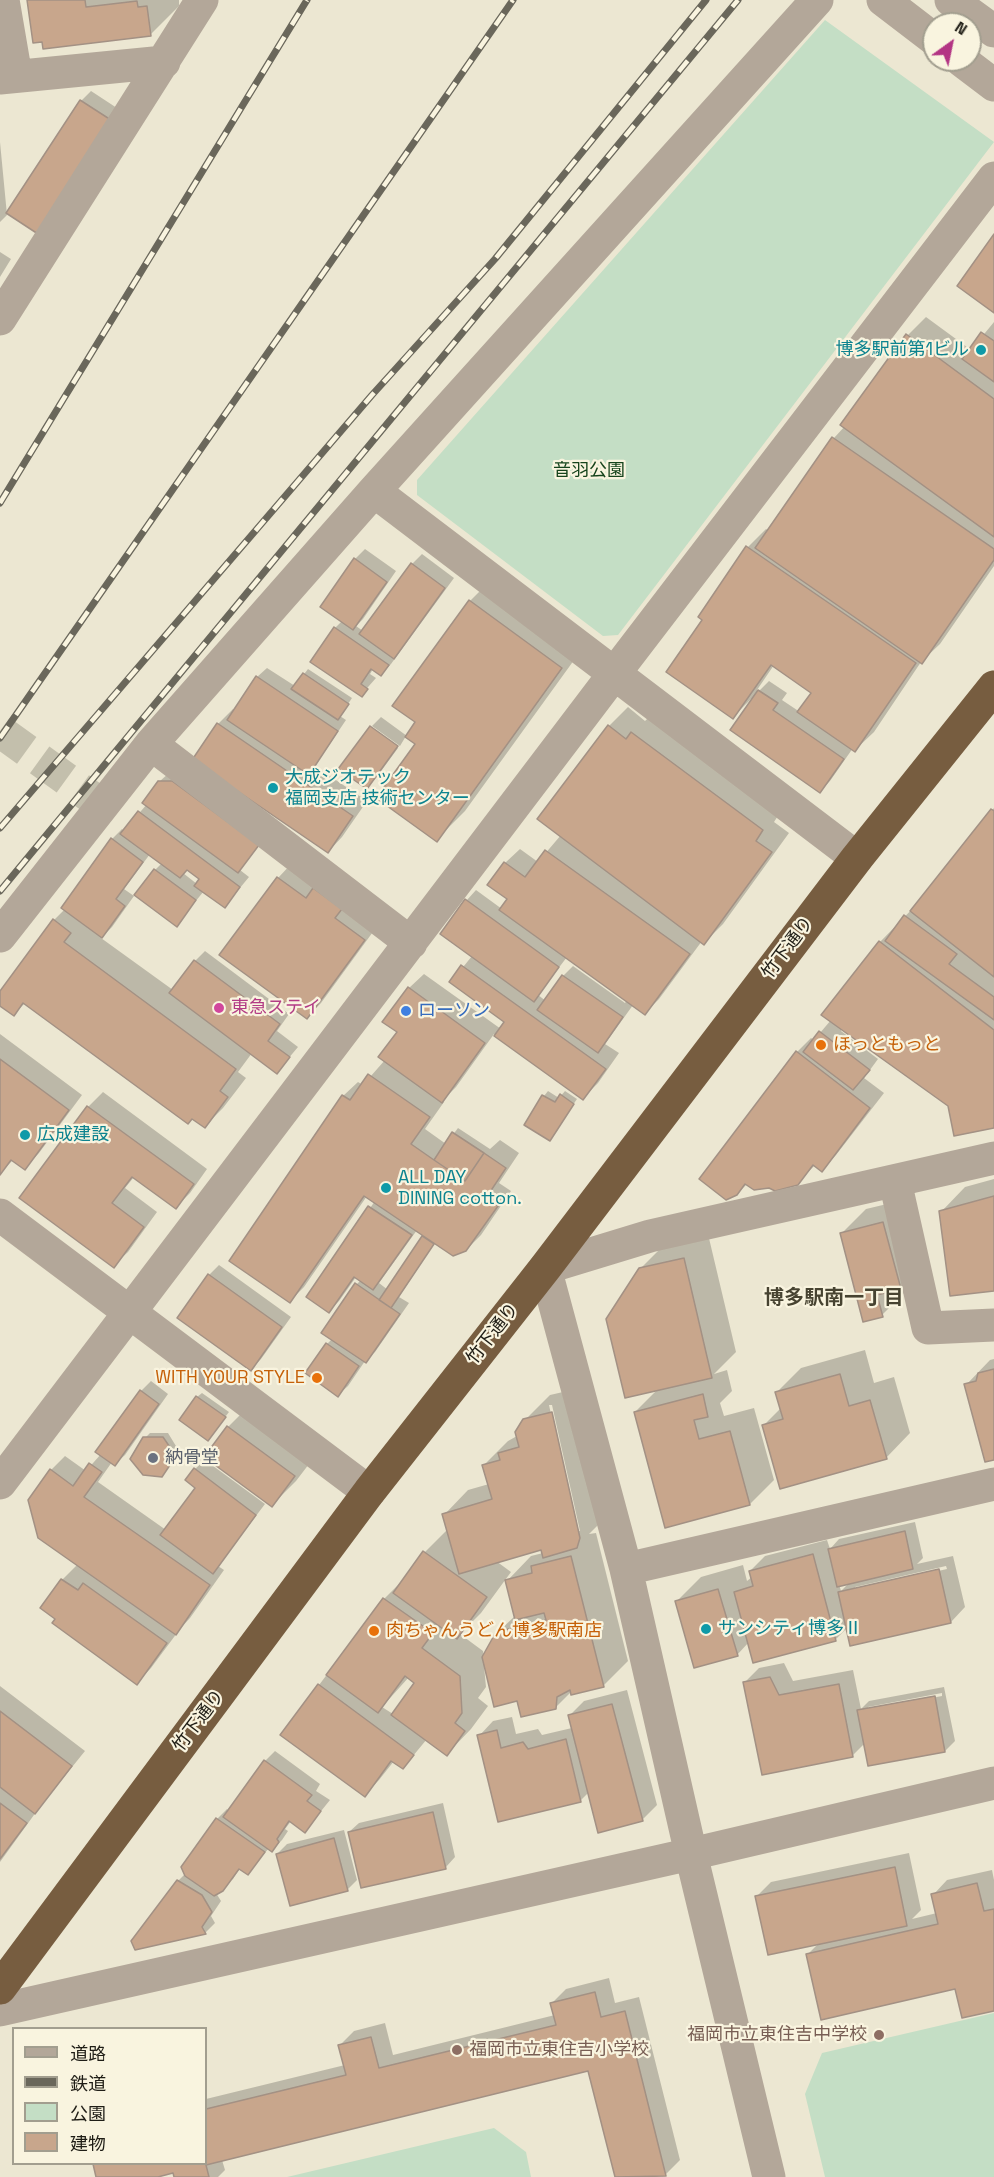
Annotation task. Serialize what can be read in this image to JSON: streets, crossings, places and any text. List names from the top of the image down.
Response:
{
  "streets": {
    "highway": ["竹下通り"]
  },
  "districts": ["博多駅南一丁目"],
  "parks": ["音羽公園"],
  "places": [
    "博多駅前第1ビル",
    "大成ジオテック 福岡支店 技術センター",
    "東急ステイ",
    "ローソン",
    "ほっともっと",
    "広成建設",
    "ALL DAY DINING cotton.",
    "WITH YOUR STYLE",
    "納骨堂",
    "サンシティ博多Ⅱ",
    "肉ちゃんうどん博多駅南店",
    "福岡市立東住吉中学校",
    "福岡市立東住吉小学校"
  ],
  "legend": [
    "道路",
    "鉄道",
    "公園",
    "建物"
  ],
  "north": "top right"
}
